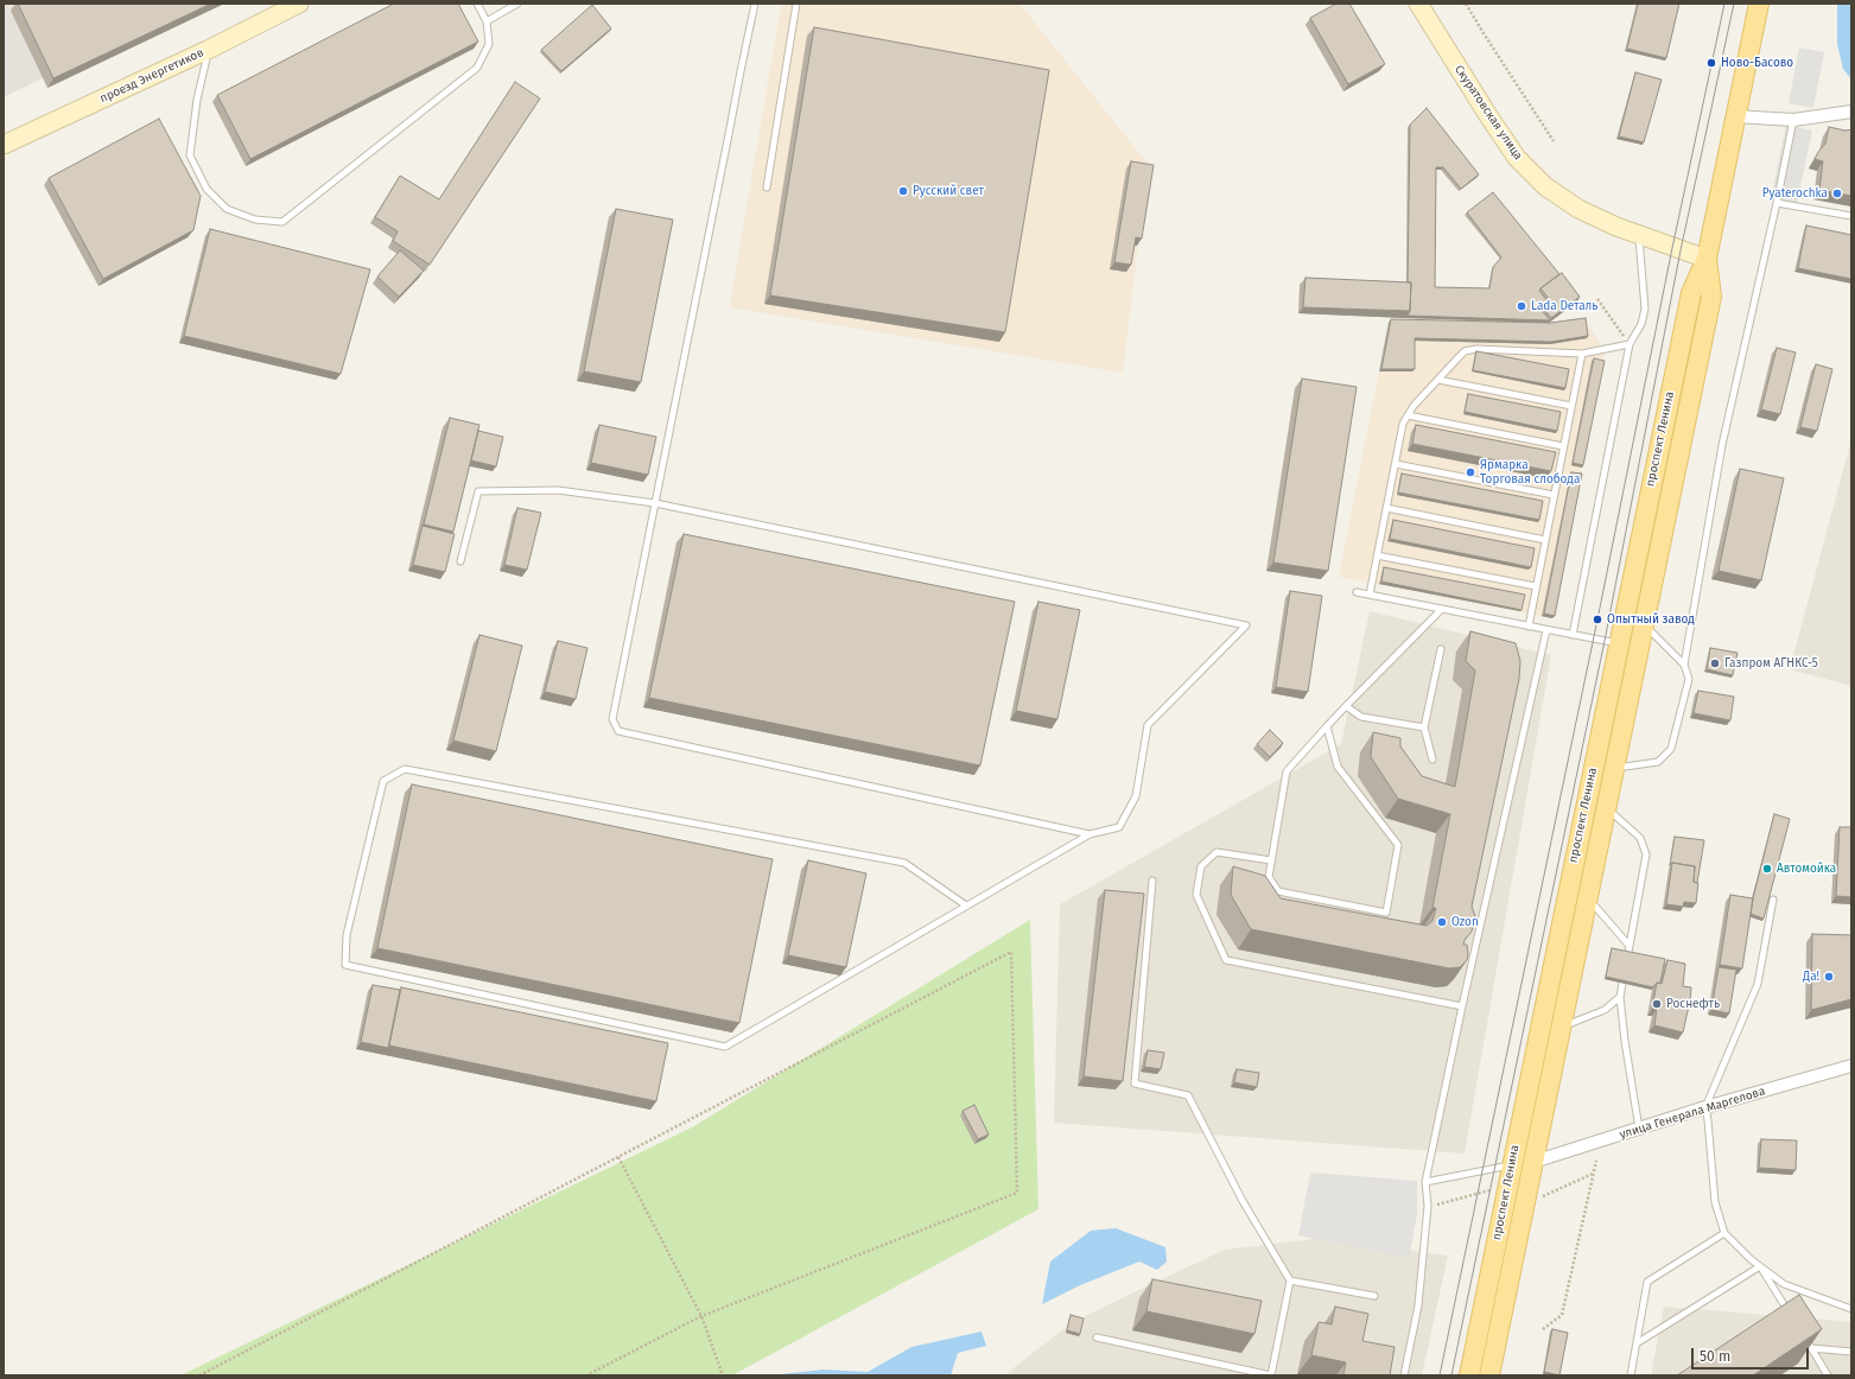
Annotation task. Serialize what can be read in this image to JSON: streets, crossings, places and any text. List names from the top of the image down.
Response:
{
  "streets": {
    "main road": ["проспект Ленина"],
    "street": ["проезд Энергетиков", "Скуратовская улица", "улица Генерала Маргелова"]
  },
  "crossings": [
    ["Скуратовская улица", "проспект Ленина"],
    ["проспект Ленина", "улица Генерала Маргелова"]
  ],
  "places": [
    "Ново-Басово",
    "Русский свет",
    "Pyaterochka",
    "Lada Dеталь",
    "Ярмарка Торговая слобода",
    "Опытный завод",
    "Газпром АГНКС-5",
    "Автомойка",
    "Ozon",
    "Да!",
    "Роснефть"
  ],
  "scale_bar": "50 m"
}
